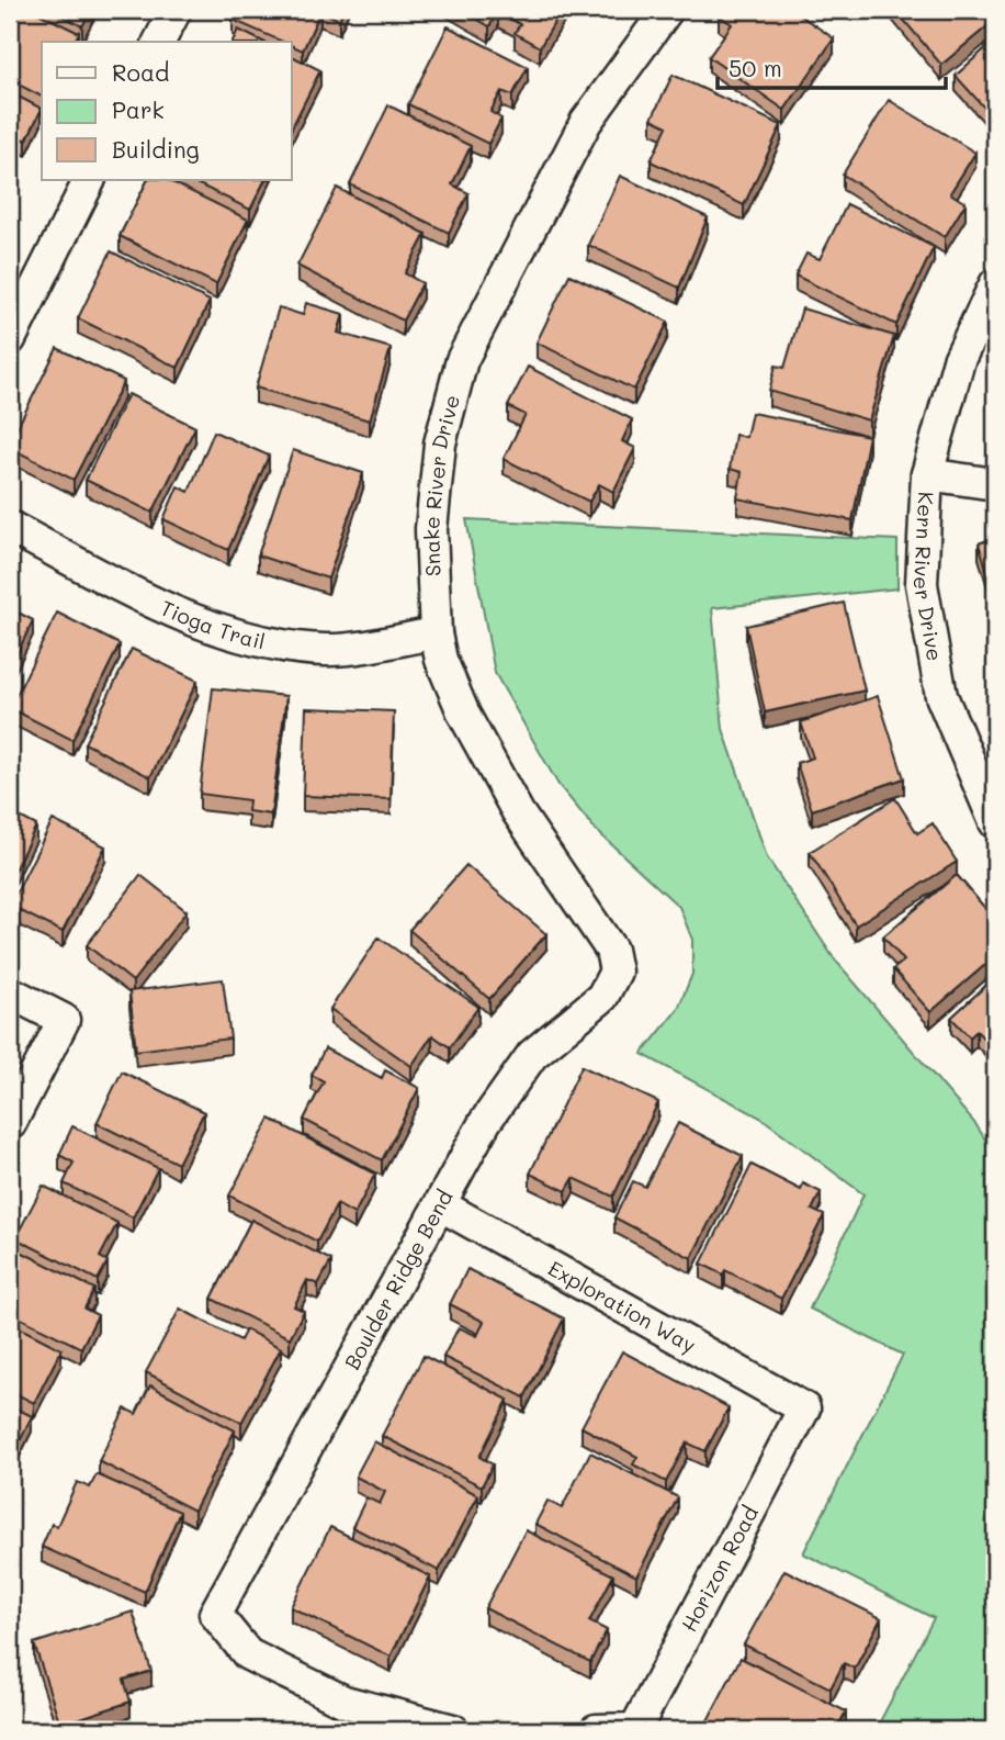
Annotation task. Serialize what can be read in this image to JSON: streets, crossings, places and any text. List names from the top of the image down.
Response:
{
  "streets": {
    "street": [
      "Snake River Drive",
      "Kern River Drive",
      "Tioga Trail",
      "Boulder Ridge Bend",
      "Exploration Way",
      "Horizon Road"
    ]
  },
  "crossings": [
    ["Snake River Drive", "Tioga Trail"],
    ["Snake River Drive", "Boulder Ridge Bend"],
    ["Boulder Ridge Bend", "Exploration Way"],
    ["Exploration Way", "Horizon Road"]
  ],
  "legend": ["Road", "Park", "Building"],
  "scale_bar": "50 m"
}
